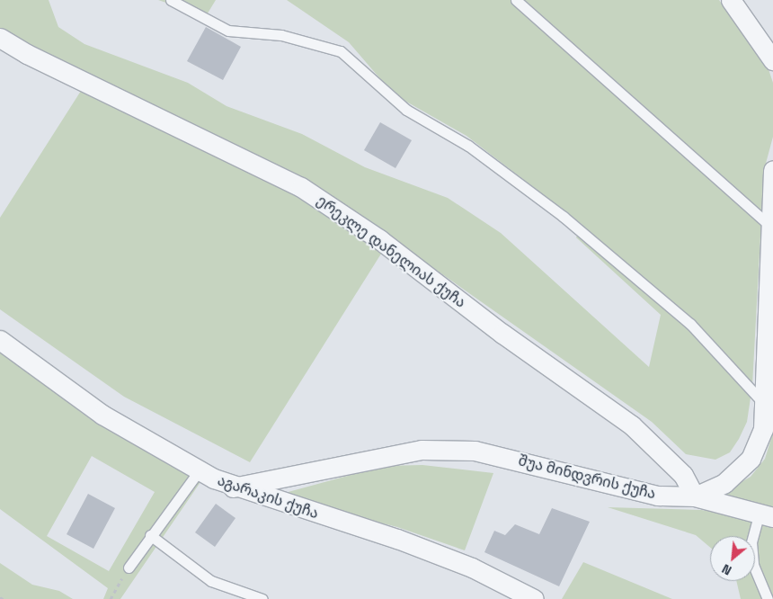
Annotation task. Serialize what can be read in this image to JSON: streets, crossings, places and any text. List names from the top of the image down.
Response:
{
  "streets": {
    "street": ["ერეკლე დანელიას ქუჩა", "შუა მინდვრის ქუჩა", "აგარაკის ქუჩა"]
  },
  "crossings": [
    ["ერეკლე დანელიას ქუჩა", "შუა მინდვრის ქუჩა"],
    ["შუა მინდვრის ქუჩა", "აგარაკის ქუჩა"]
  ],
  "north": "bottom left"
}
